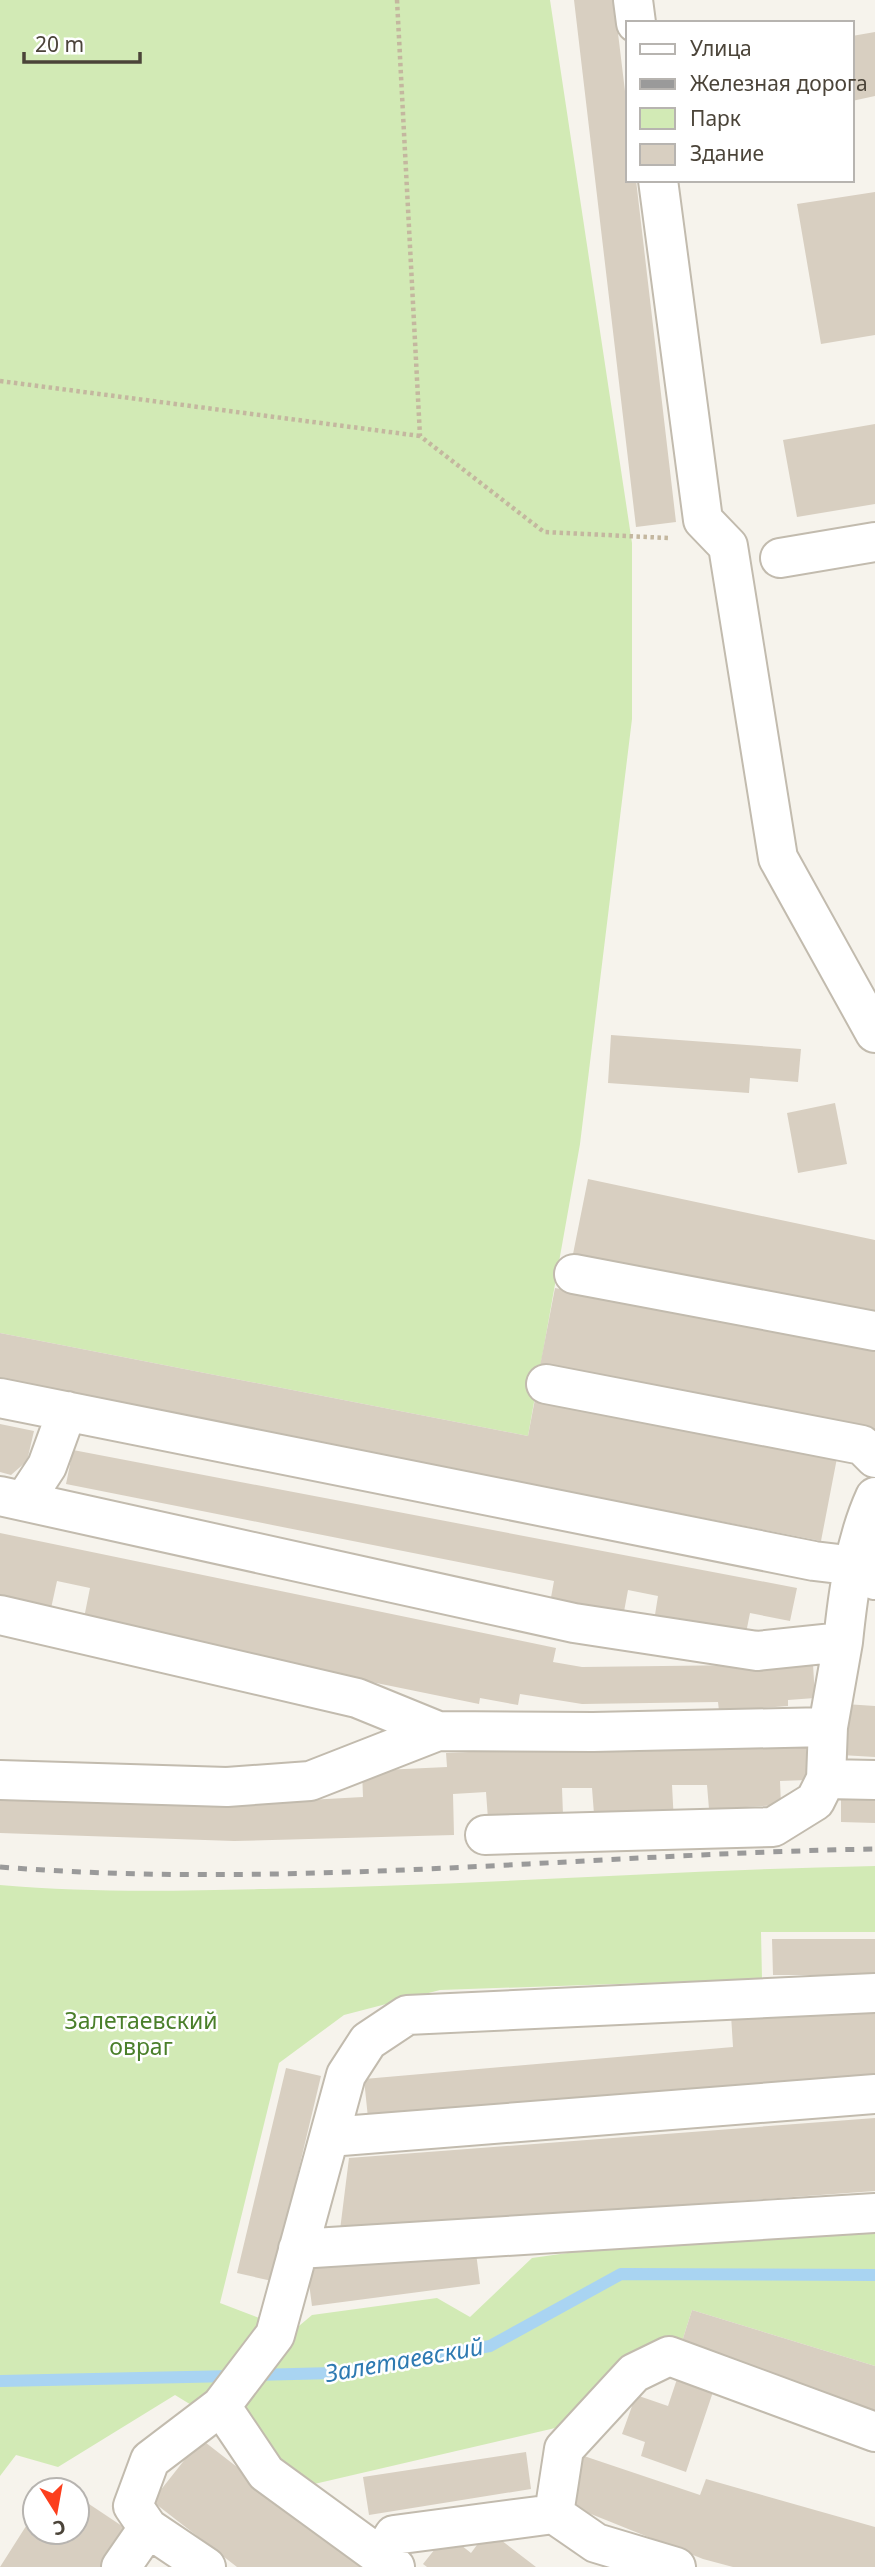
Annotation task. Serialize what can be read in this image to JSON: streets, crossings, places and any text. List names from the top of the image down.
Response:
{
  "water": ["Залетаевский"],
  "parks": ["Залетаевский овраг"],
  "legend": [
    "Улица",
    "Железная дорога",
    "Парк",
    "Здание"
  ],
  "scale_bar": "20 m",
  "north": "bottom"
}
